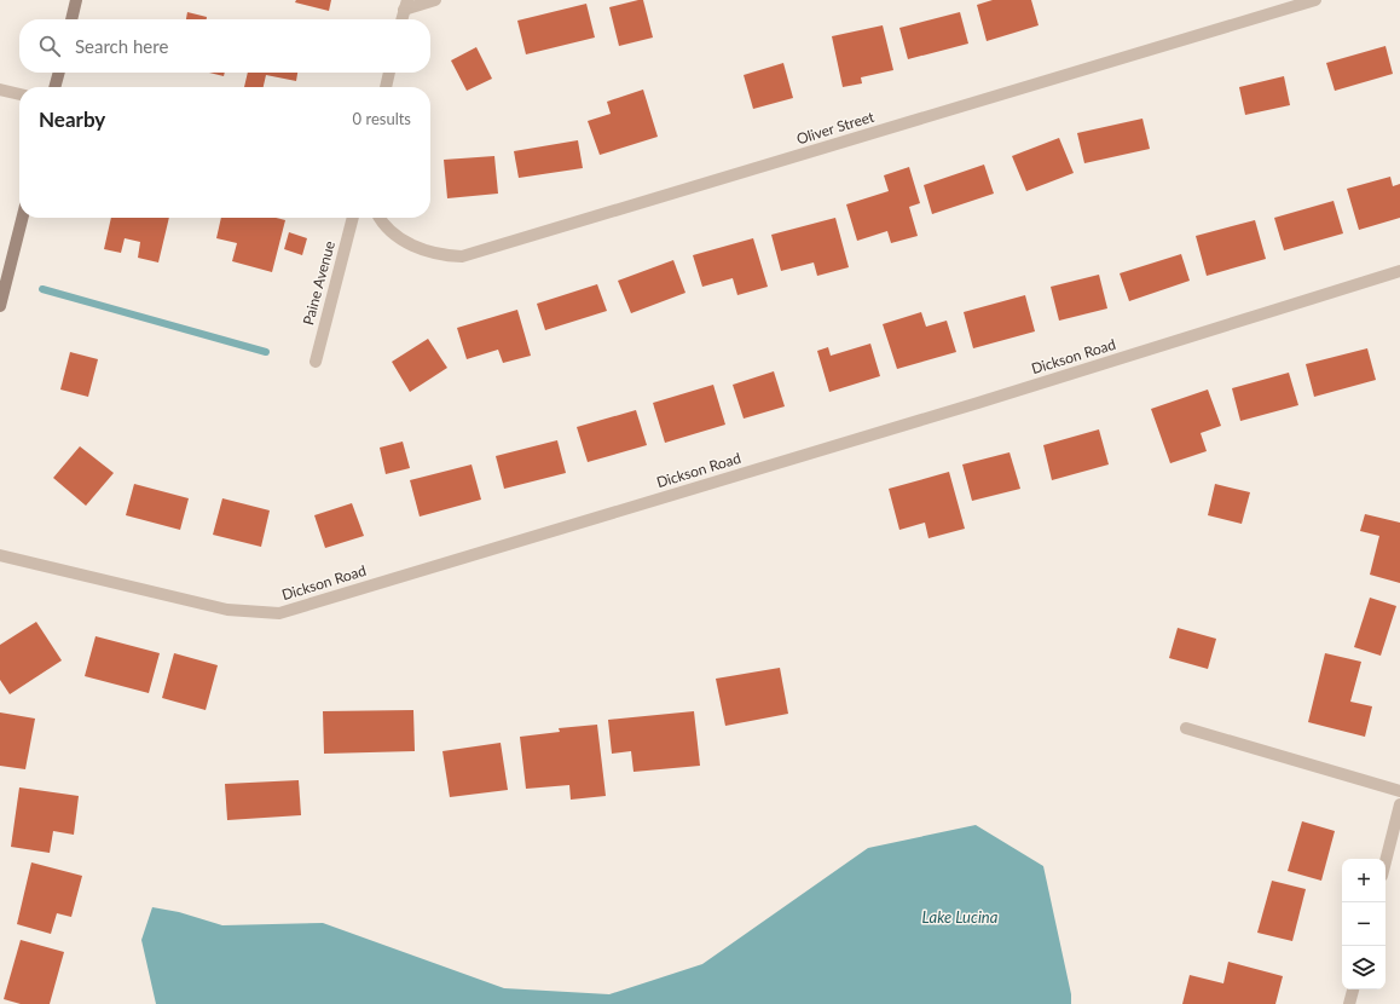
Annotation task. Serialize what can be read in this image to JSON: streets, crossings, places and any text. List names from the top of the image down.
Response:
{
  "streets": {
    "street": ["Oliver Street", "Paine Avenue", "Dickson Road"]
  },
  "water": ["Lake Lucina"],
  "page": {
    "search": "Search here",
    "heading": ["Nearby", "0 results"],
    "map_buttons": ["+", "−"]
  }
}
